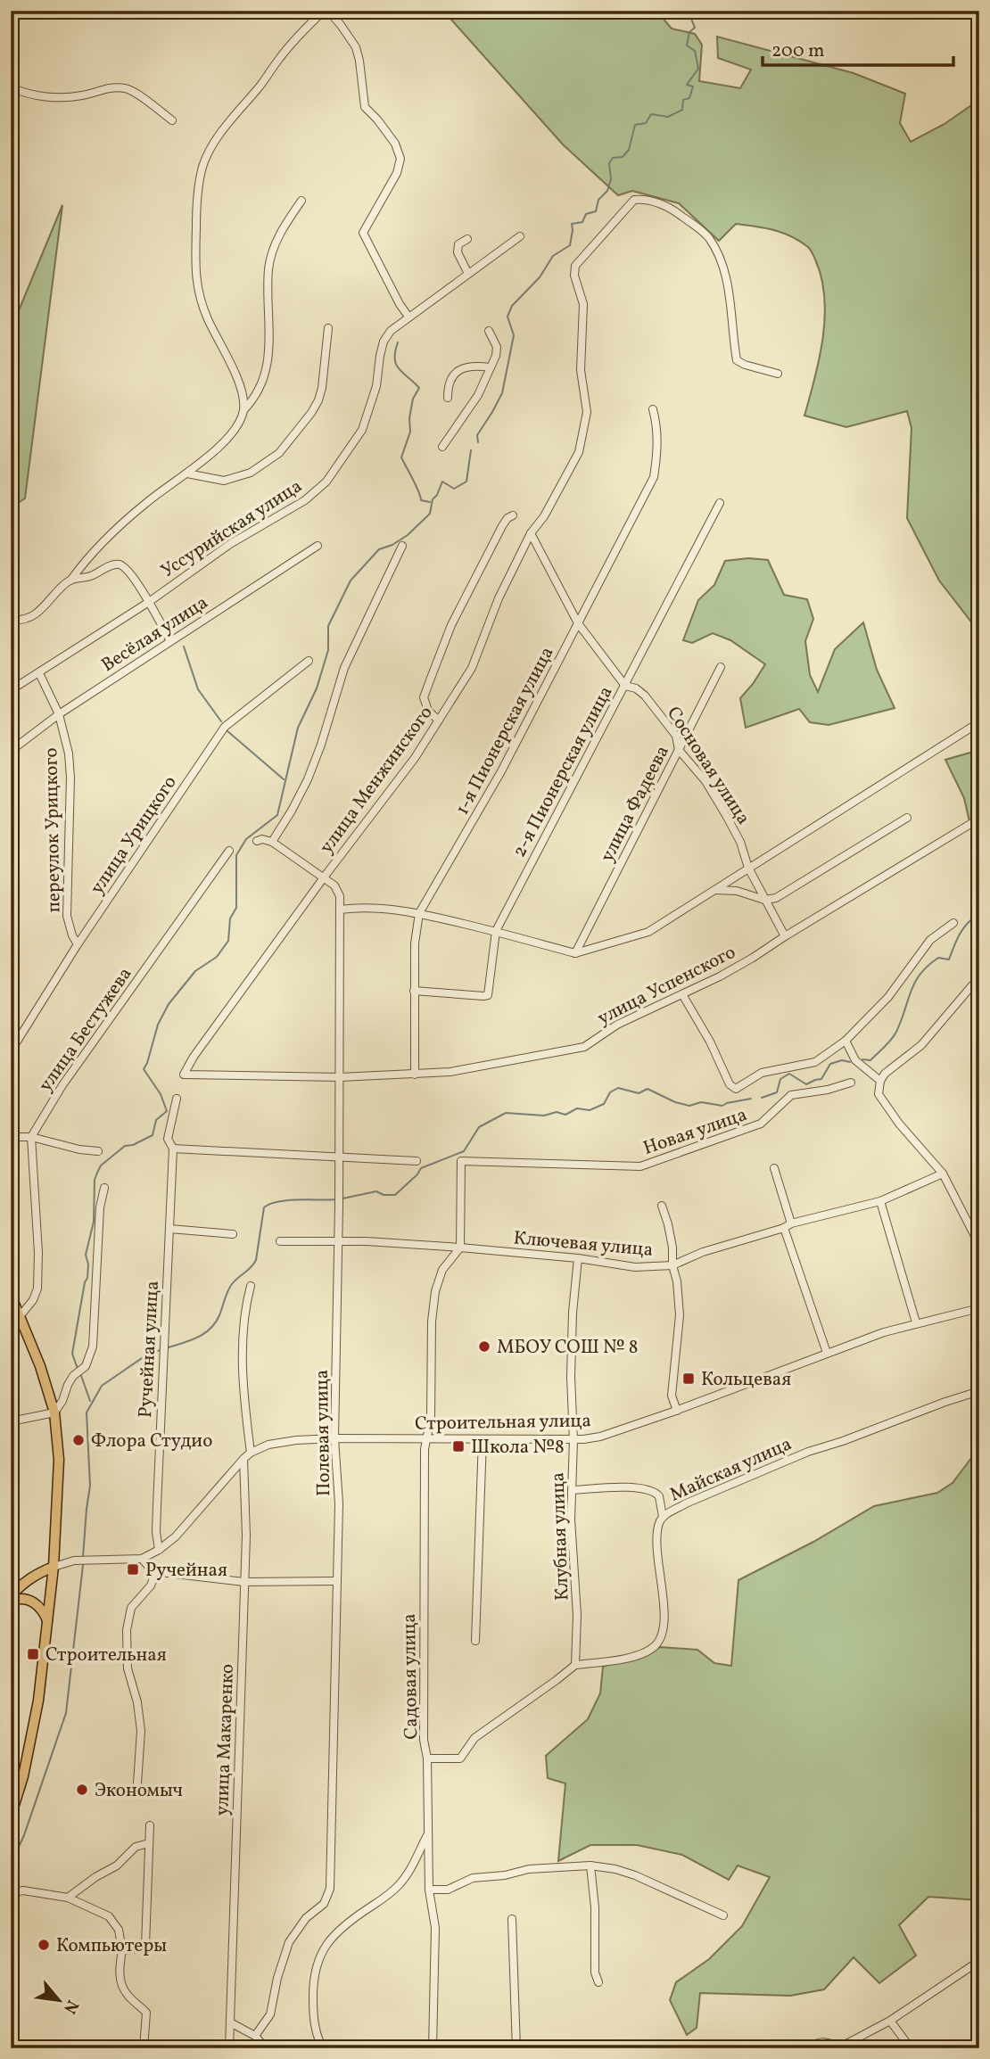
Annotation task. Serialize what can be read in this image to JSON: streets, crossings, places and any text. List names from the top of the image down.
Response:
{
  "streets": {
    "street": [
      "Уссурийская улица",
      "Весёлая улица",
      "1-я Пионерская улица",
      "Сосновая улица",
      "2-я Пионерская улица",
      "улица Менжинского",
      "улица Фадеева",
      "переулок Урицкого",
      "улица Урицкого",
      "улица Успенского",
      "улица Бестужева",
      "Новая улица",
      "Ключевая улица",
      "Ручейная улица",
      "Строительная улица",
      "Полевая улица",
      "Майская улица",
      "Клубная улица",
      "Садовая улица",
      "улица Макаренко"
    ]
  },
  "crossings": [
    ["Уссурийская улица", "переулок Урицкого"],
    ["Весёлая улица", "переулок Урицкого"],
    ["1-я Пионерская улица", "Сосновая улица"],
    ["1-я Пионерская улица", "2-я Пионерская улица"],
    ["1-я Пионерская улица", "улица Успенского"],
    ["Сосновая улица", "2-я Пионерская улица"],
    ["Сосновая улица", "улица Менжинского"],
    ["Сосновая улица", "улица Фадеева"],
    ["Сосновая улица", "улица Успенского"],
    ["улица Менжинского", "улица Успенского"],
    ["улица Менжинского", "Полевая улица"],
    ["переулок Урицкого", "улица Урицкого"],
    ["улица Успенского", "Новая улица"],
    ["улица Успенского", "Полевая улица"],
    ["Новая улица", "Ключевая улица"],
    ["Новая улица", "Садовая улица"],
    ["Ключевая улица", "Полевая улица"],
    ["Ключевая улица", "Клубная улица"],
    ["Ключевая улица", "Садовая улица"],
    ["Ручейная улица", "Строительная улица"],
    ["Строительная улица", "Полевая улица"],
    ["Строительная улица", "Клубная улица"],
    ["Строительная улица", "Садовая улица"],
    ["Строительная улица", "улица Макаренко"],
    ["Майская улица", "Клубная улица"]
  ],
  "places": {
    "other": [
      "МБОУ СОШ № 8",
      "Флора Студио",
      "Экономыч",
      "Компьютеры"
    ],
    "transit": [
      "Кольцевая",
      "Школа №8",
      "Ручейная",
      "Строительная"
    ]
  },
  "scale_bar": "200 m",
  "north": "bottom right"
}
